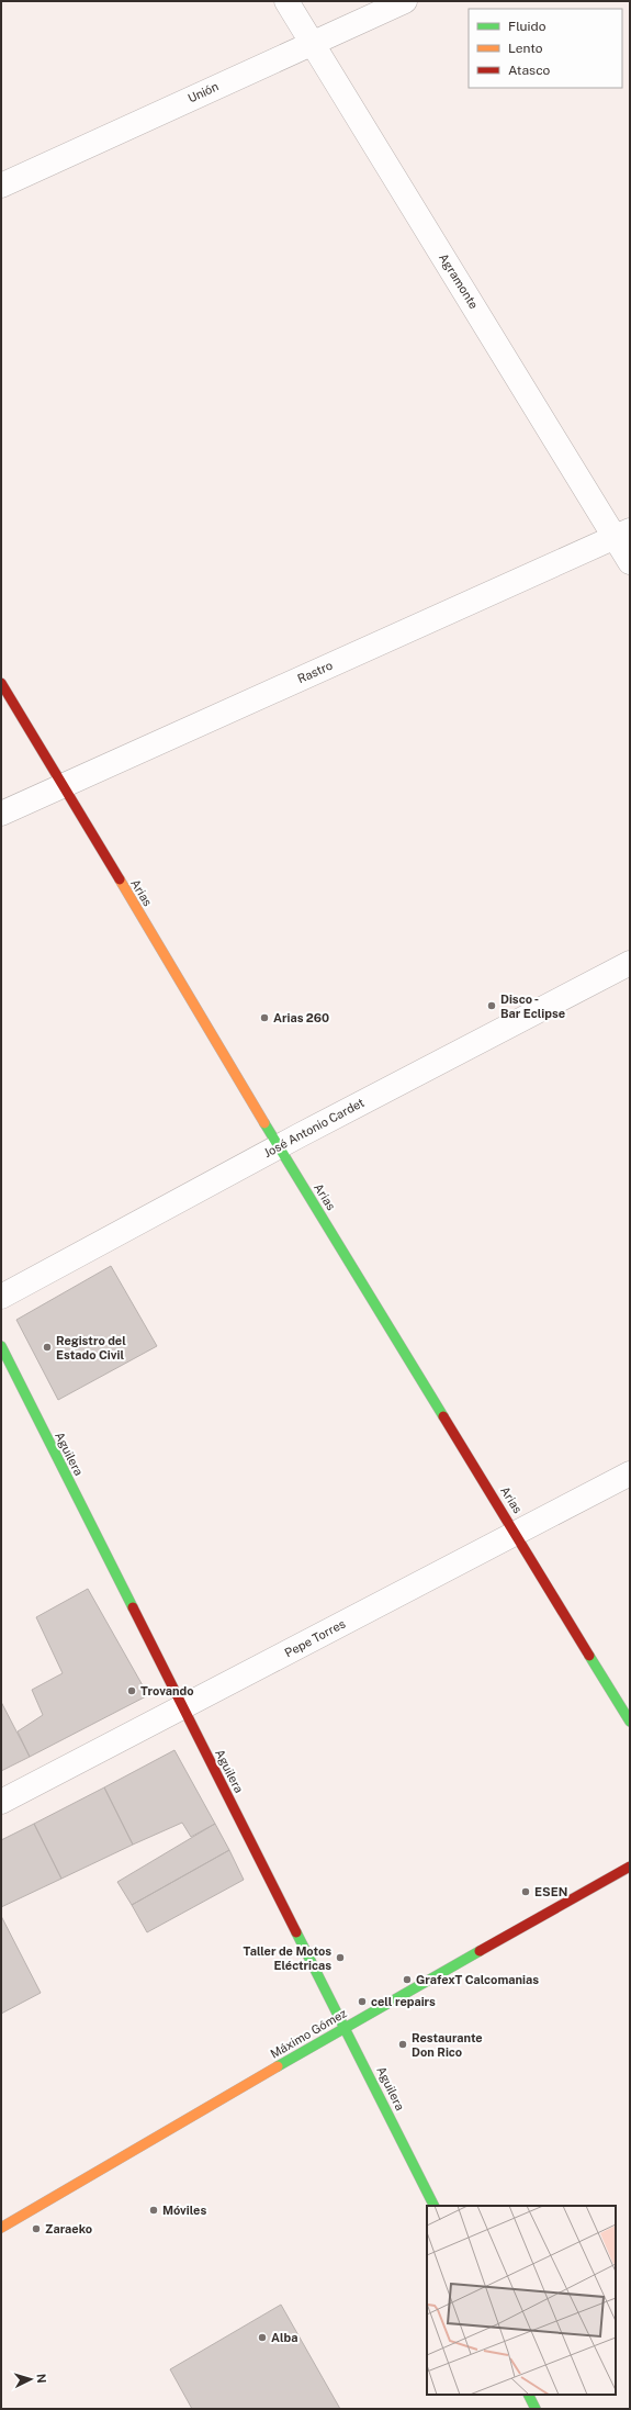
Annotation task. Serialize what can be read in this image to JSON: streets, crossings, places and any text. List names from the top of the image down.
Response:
{
  "streets": {
    "street": [
      "Unión",
      "Agramonte",
      "Rastro",
      "Arias",
      "José Antonio Cardet",
      "Aguilera",
      "Pepe Torres",
      "Máximo Gómez"
    ]
  },
  "crossings": [
    ["Unión", "Agramonte"],
    ["Agramonte", "Rastro"],
    ["Rastro", "Arias"],
    ["Arias", "José Antonio Cardet"],
    ["Arias", "Pepe Torres"],
    ["Aguilera", "Pepe Torres"],
    ["Aguilera", "Máximo Gómez"]
  ],
  "places": [
    "Disco - Bar Eclipse",
    "Arias 260",
    "Registro del Estado Civil",
    "Trovando",
    "ESEN",
    "Taller de Motos Eléctricas",
    "GrafexT Calcomanias",
    "cell repairs",
    "Restaurante Don Rico",
    "Móviles",
    "Zaraeko",
    "Alba"
  ],
  "legend": ["Fluido", "Lento", "Atasco"],
  "north": "right"
}
